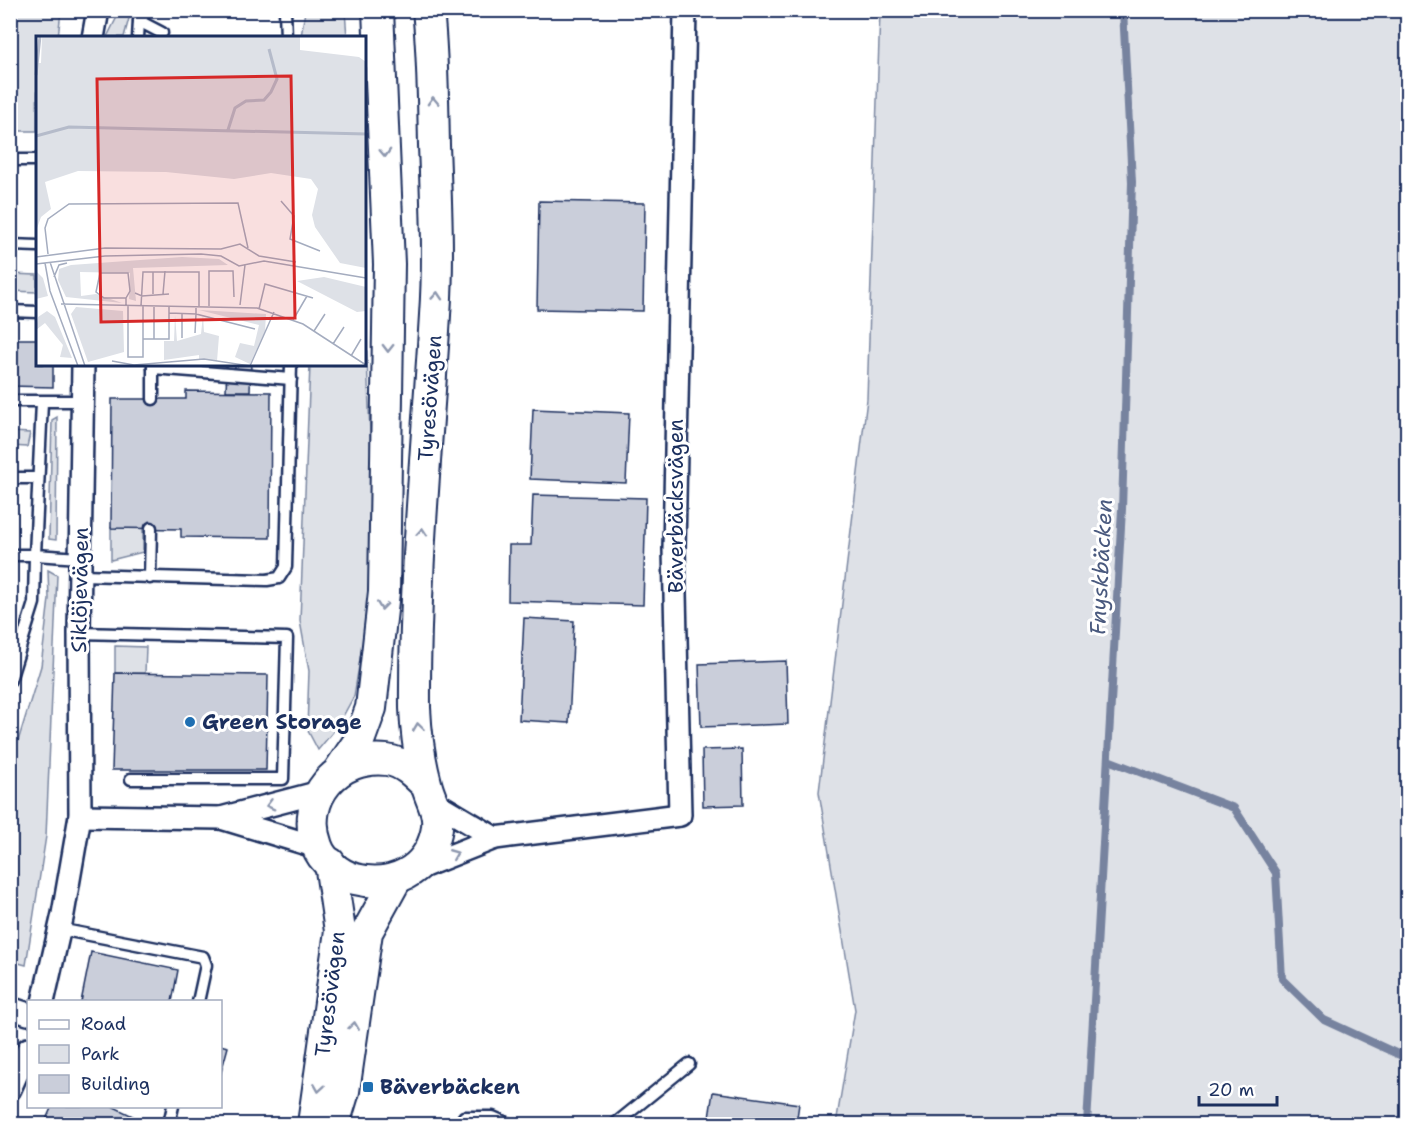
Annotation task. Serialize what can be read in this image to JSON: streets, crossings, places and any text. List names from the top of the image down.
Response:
{
  "streets": {
    "main road": ["Tyresövägen"],
    "street": ["Bäverbäcksvägen", "Siklöjevägen"]
  },
  "crossings": [
    ["Tyresövägen", "Bäverbäcksvägen"]
  ],
  "water": ["Fnyskbäcken"],
  "places": {
    "other": ["Green Storage"],
    "transit": ["Bäverbäcken"]
  },
  "legend": ["Road", "Park", "Building"],
  "scale_bar": "20 m"
}
